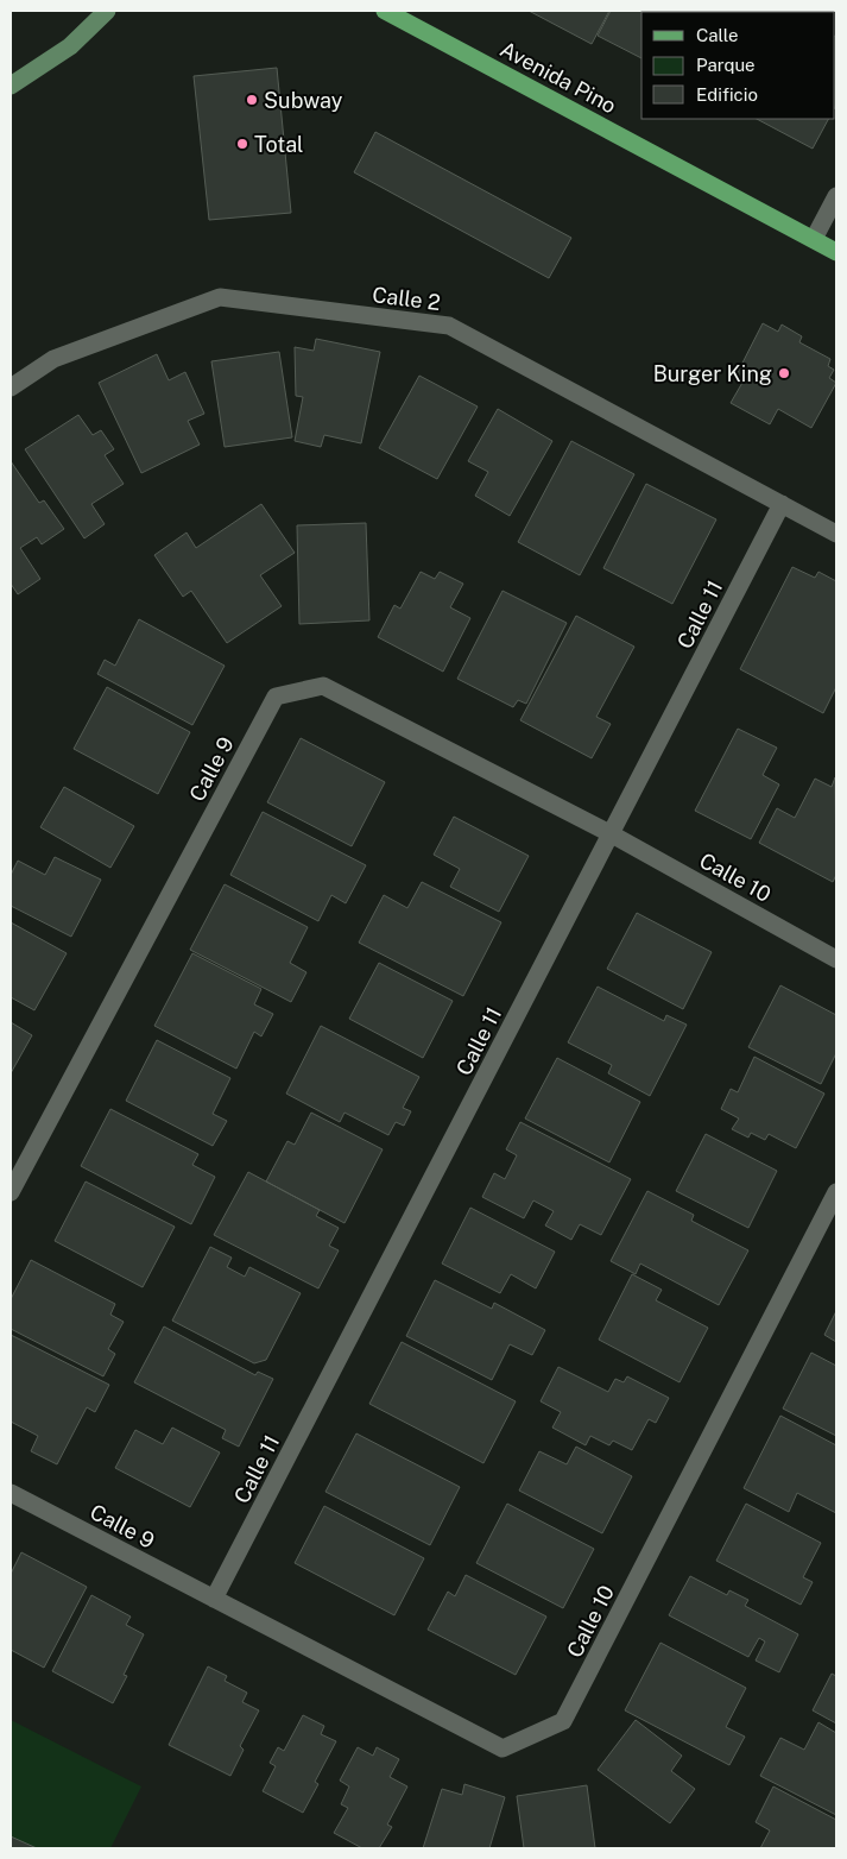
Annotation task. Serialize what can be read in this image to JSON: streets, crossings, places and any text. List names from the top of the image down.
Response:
{
  "streets": {
    "main road": ["Avenida Pino"],
    "street": [
      "Calle 2",
      "Calle 11",
      "Calle 9",
      "Calle 10"
    ]
  },
  "crossings": [
    ["Calle 2", "Calle 11"],
    ["Calle 11", "Calle 9"],
    ["Calle 11", "Calle 10"],
    ["Calle 9", "Calle 10"]
  ],
  "places": ["Subway", "Total", "Burger King"],
  "legend": ["Calle", "Parque", "Edificio"]
}
